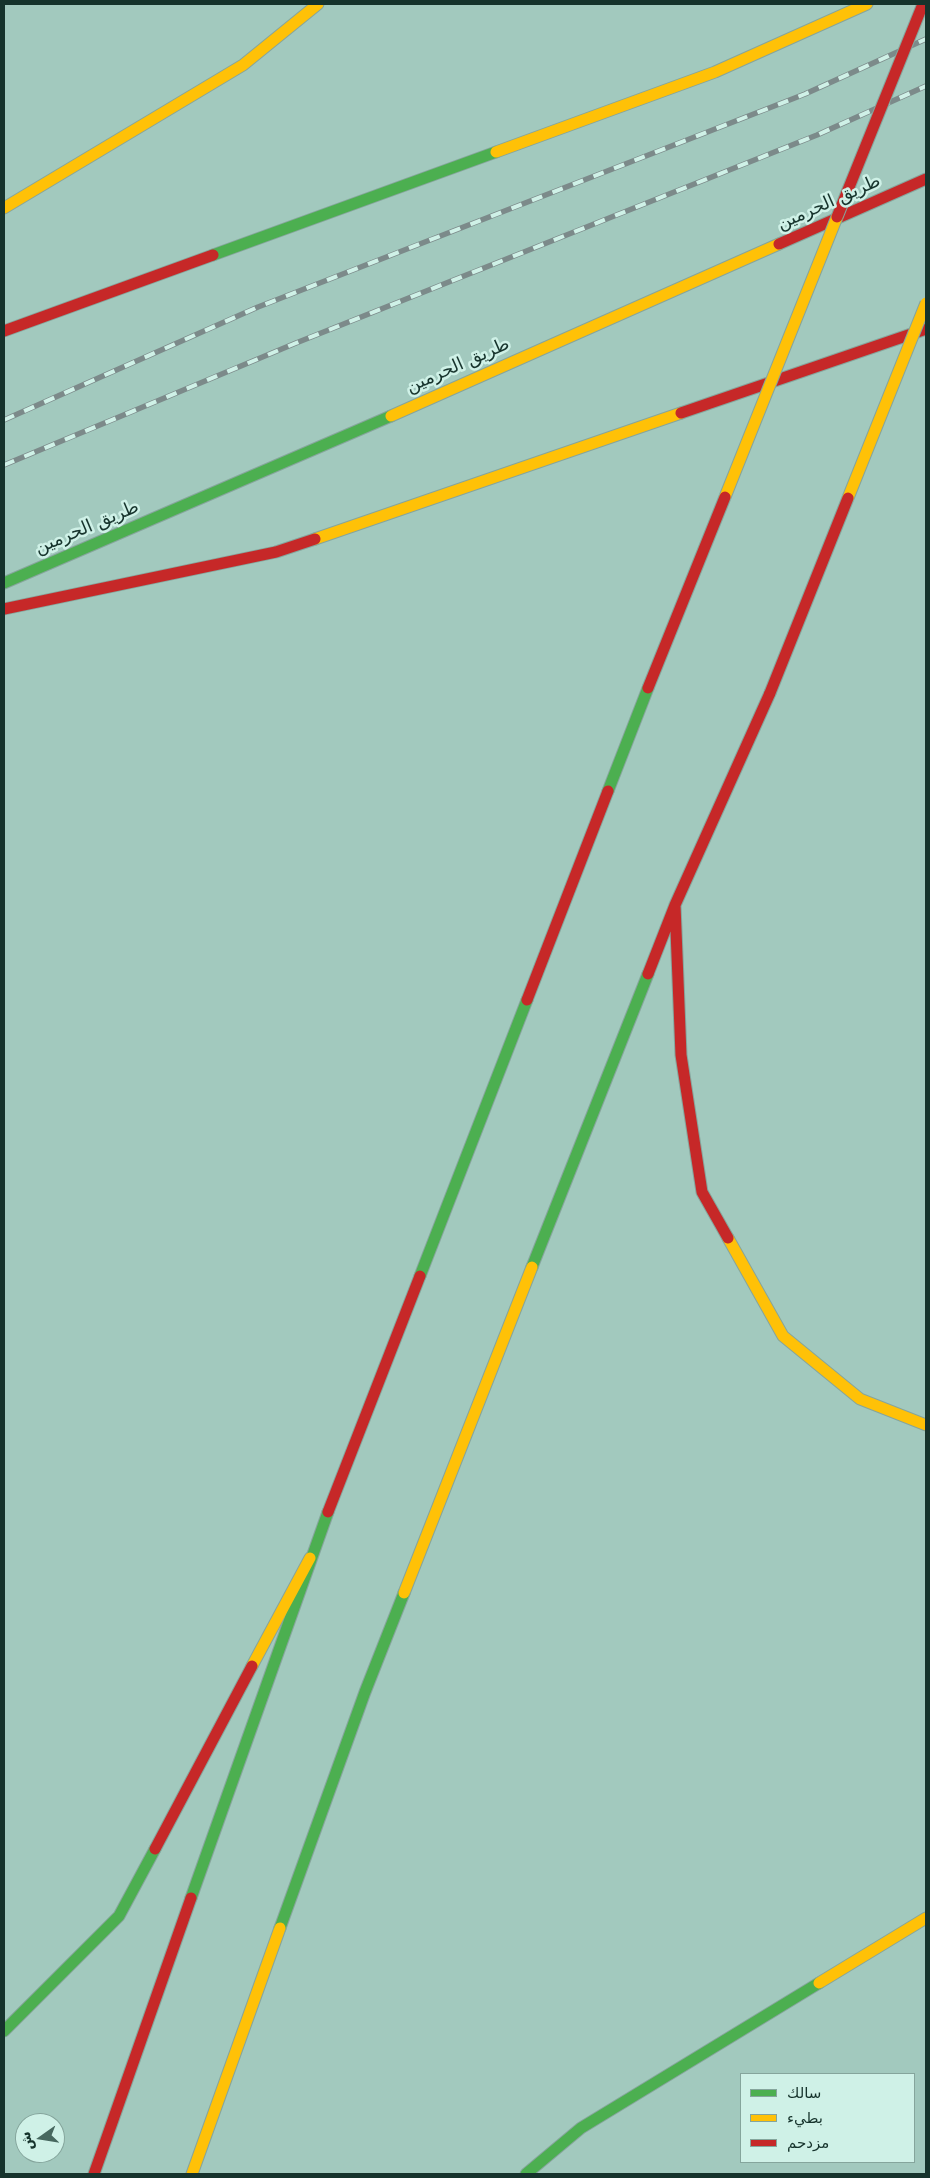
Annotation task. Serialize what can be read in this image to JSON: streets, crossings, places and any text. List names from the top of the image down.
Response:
{
  "streets": {
    "main road": ["طريق الحرمين"]
  },
  "legend": ["سالك", "بطيء", "مزدحم"],
  "north": "left"
}
